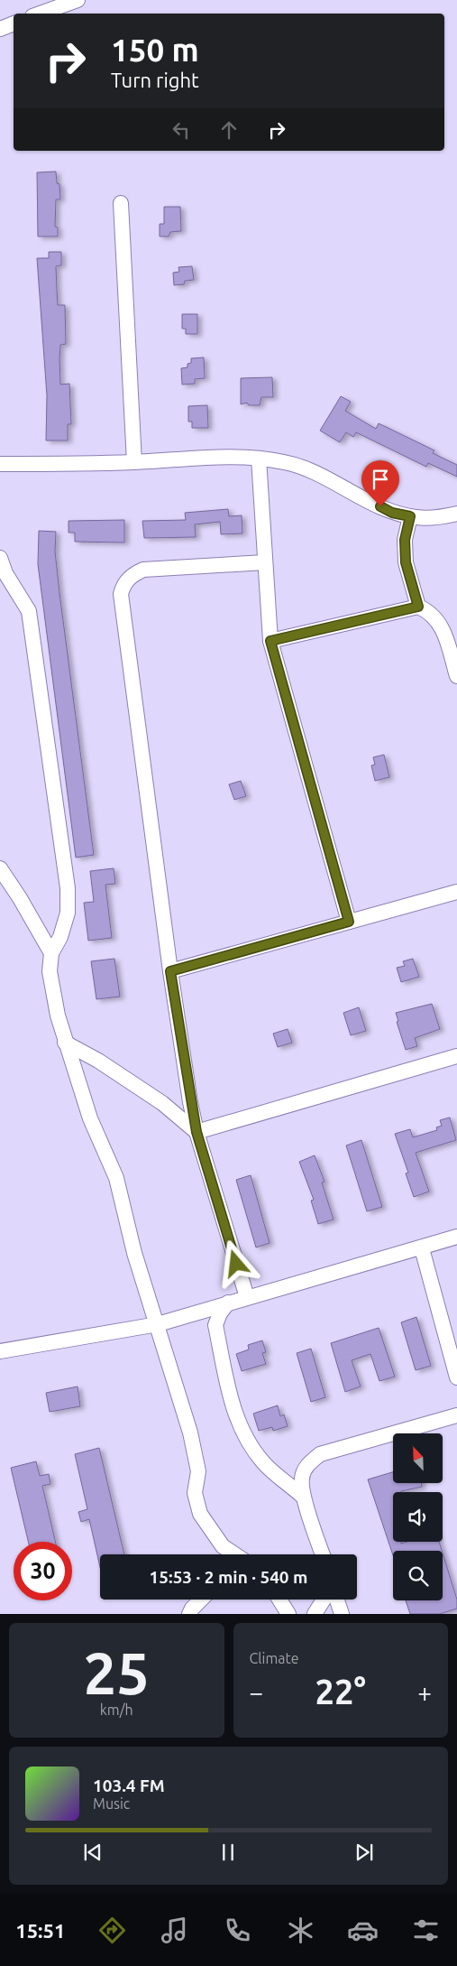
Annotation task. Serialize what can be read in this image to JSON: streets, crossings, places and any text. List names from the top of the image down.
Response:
{
  "north": "top left",
  "page": {
    "turn": ["150 m", "Turn right"],
    "limit": "30",
    "trip": "15:53 · 2 min · 540 m",
    "tile": [
      ["25", "km/h"],
      "Climate"
    ],
    "heat": ["−", "22°", "+"],
    "song": ["103.4 FM", "Music"],
    "tabs": "15:51"
  }
}
